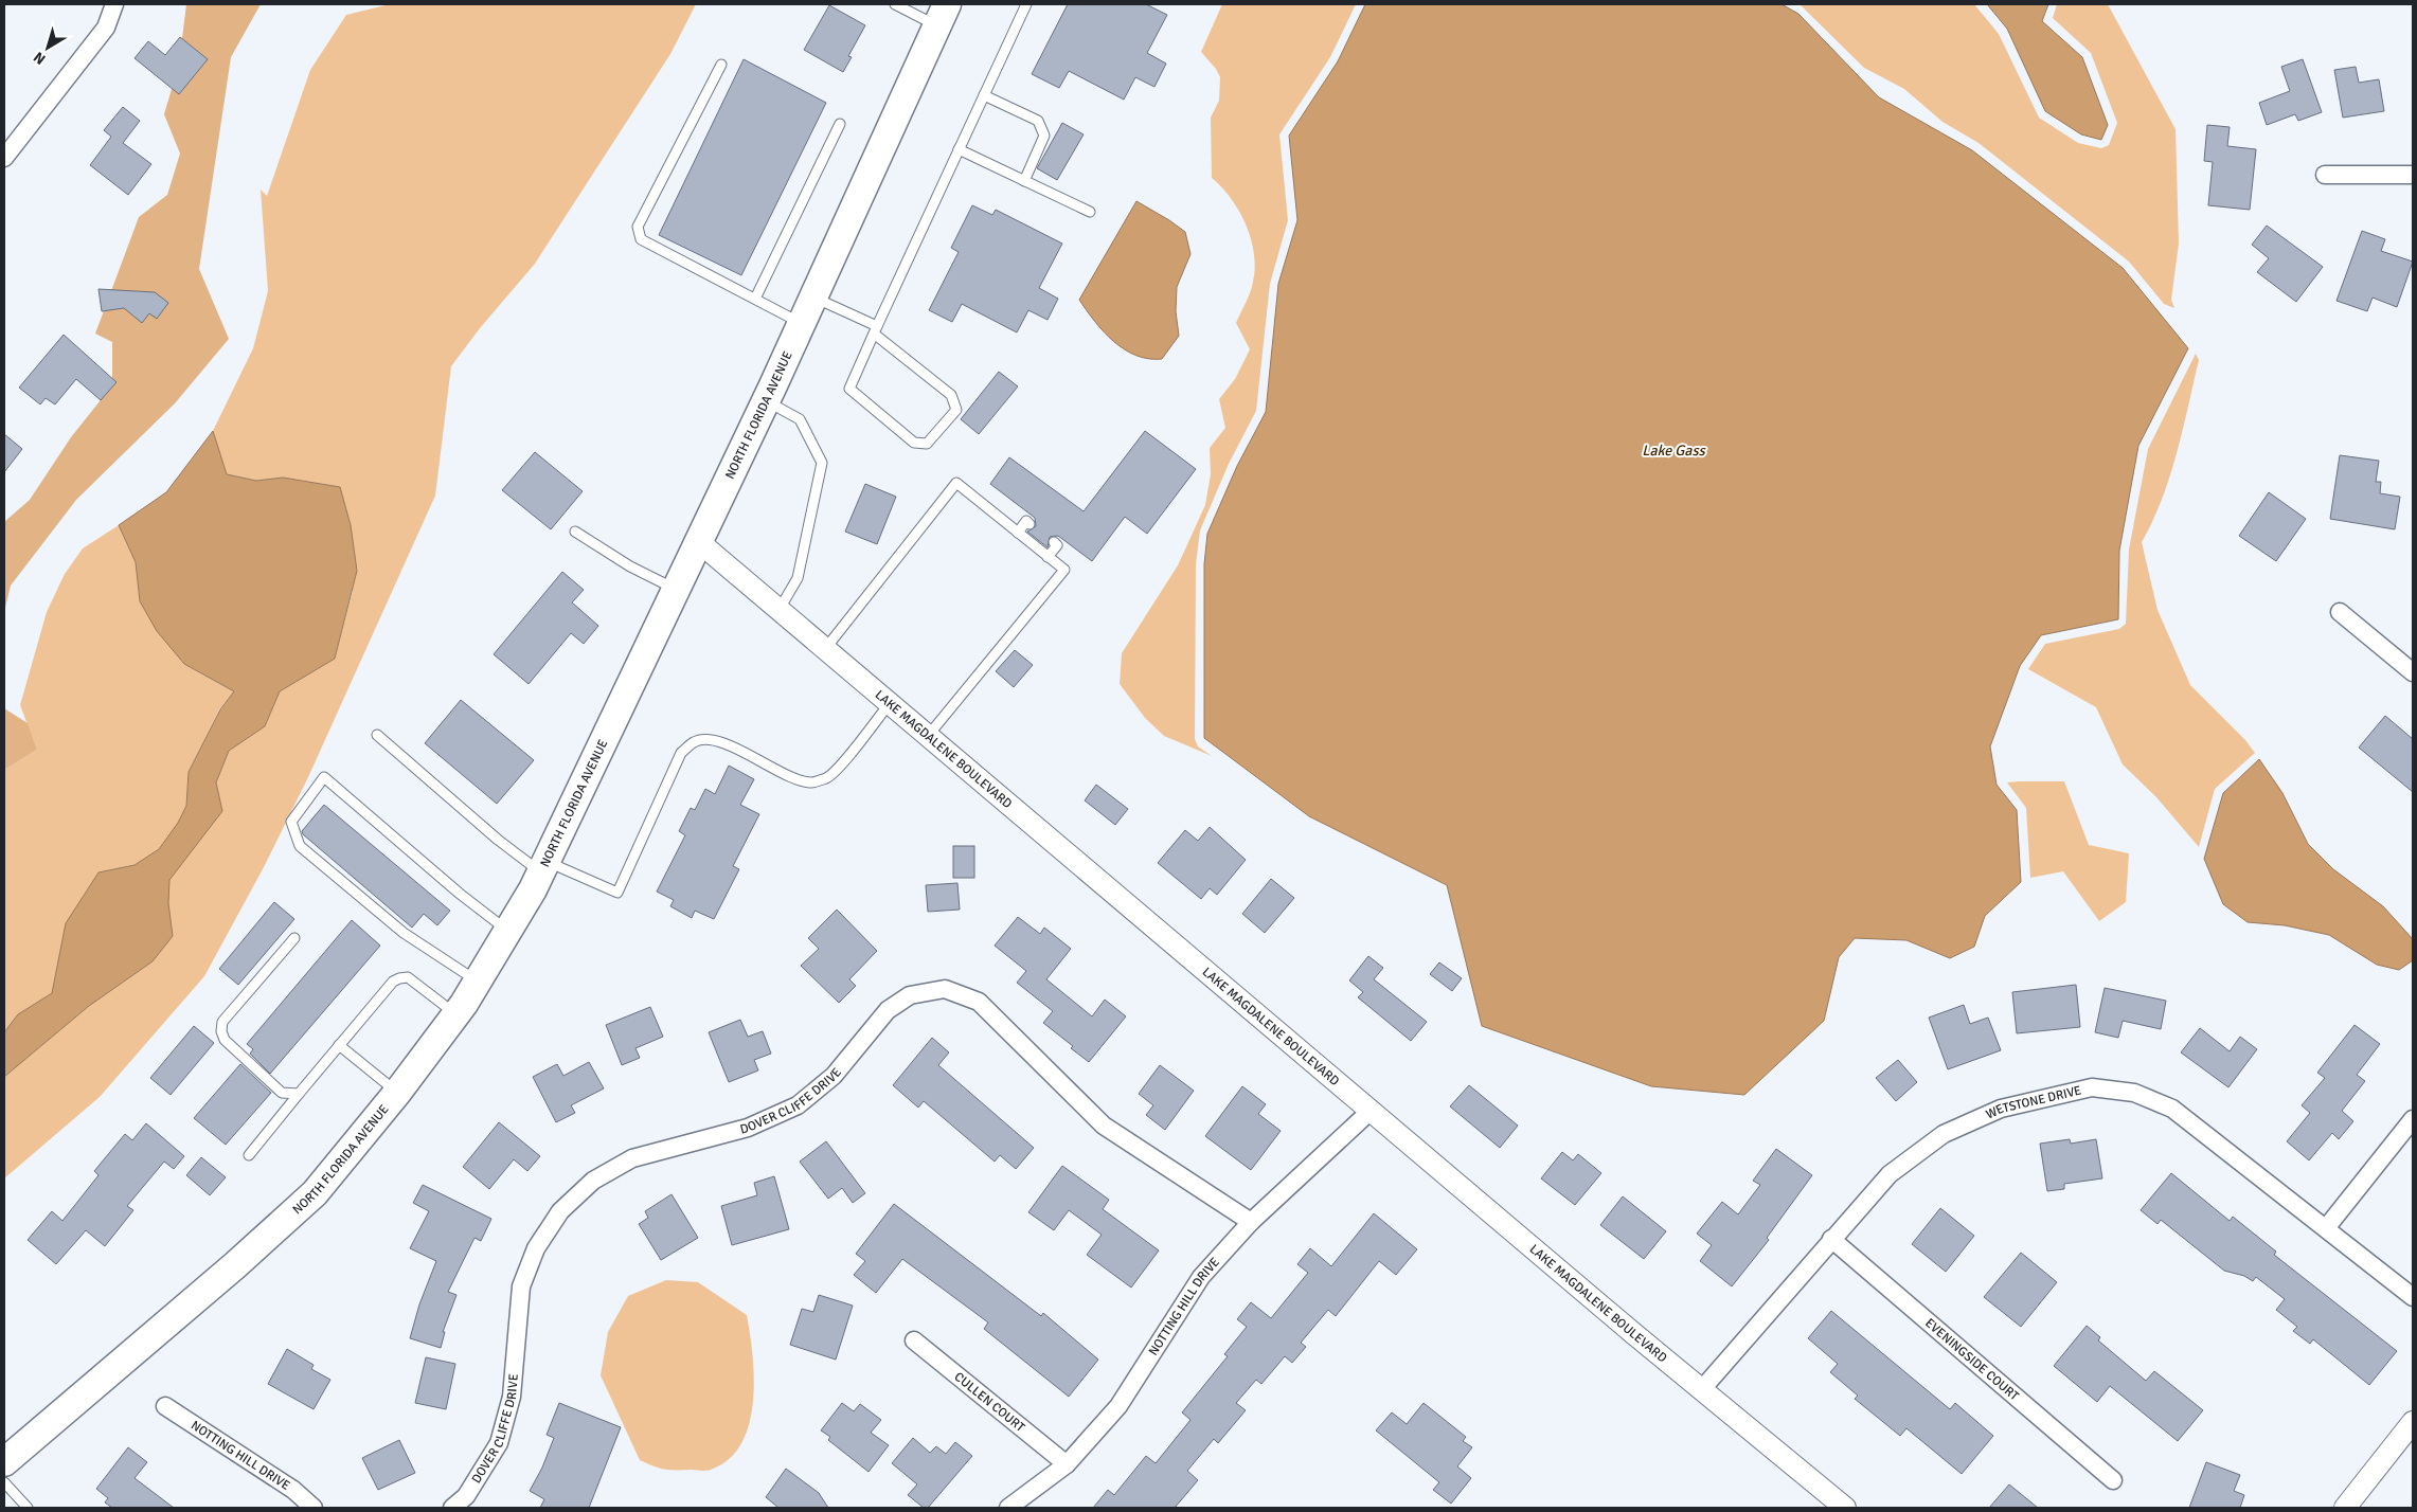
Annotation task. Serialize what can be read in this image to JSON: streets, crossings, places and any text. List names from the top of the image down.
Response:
{
  "streets": {
    "main road": ["NORTH FLORIDA AVENUE"],
    "street": [
      "LAKE MAGDALENE BOULEVARD",
      "DOVER CLIFFE DRIVE",
      "WETSTONE DRIVE",
      "NOTTING HILL DRIVE",
      "EVENINGSIDE COURT",
      "CULLEN COURT"
    ]
  },
  "crossings": [
    ["NORTH FLORIDA AVENUE", "LAKE MAGDALENE BOULEVARD"],
    ["LAKE MAGDALENE BOULEVARD", "WETSTONE DRIVE"],
    ["LAKE MAGDALENE BOULEVARD", "NOTTING HILL DRIVE"],
    ["DOVER CLIFFE DRIVE", "NOTTING HILL DRIVE"],
    ["WETSTONE DRIVE", "EVENINGSIDE COURT"],
    ["NOTTING HILL DRIVE", "CULLEN COURT"]
  ],
  "water": ["Lake Gass"],
  "north": "bottom left"
}
